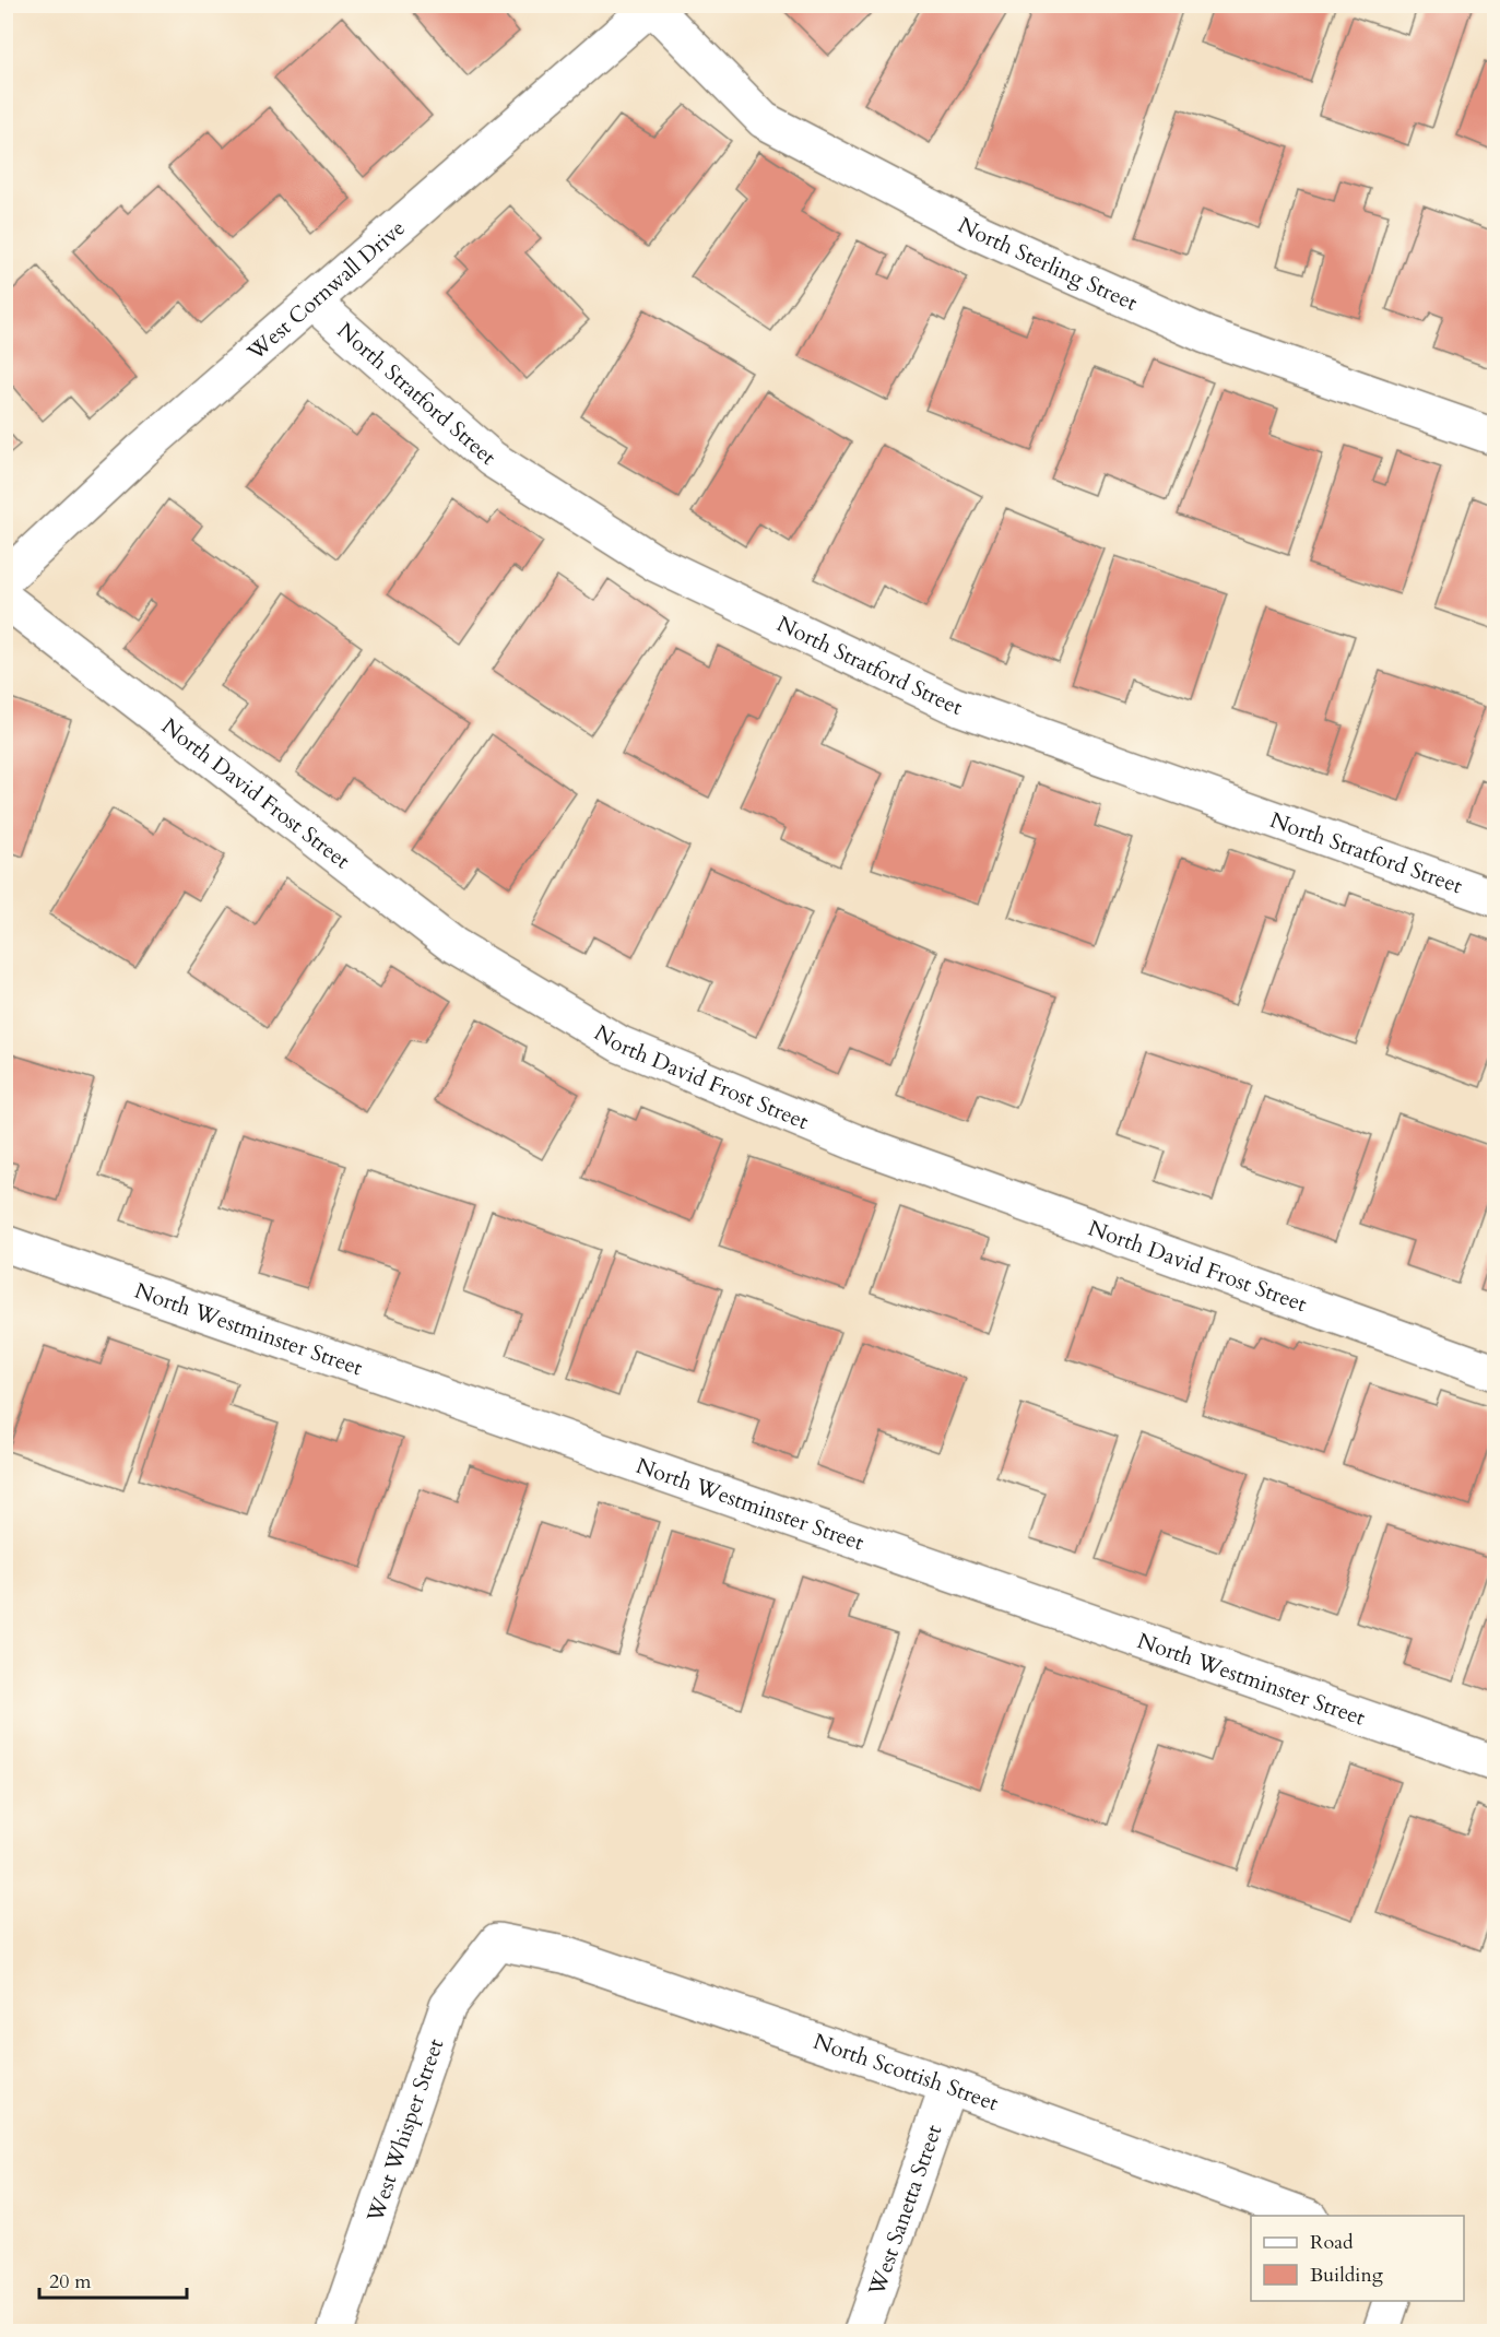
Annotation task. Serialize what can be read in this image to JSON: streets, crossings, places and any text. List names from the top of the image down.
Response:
{
  "streets": {
    "street": [
      "North Sterling Street",
      "West Cornwall Drive",
      "North Stratford Street",
      "North David Frost Street",
      "North Westminster Street",
      "North Scottish Street",
      "West Whisper Street",
      "West Sanetta Street"
    ]
  },
  "crossings": [
    ["North Sterling Street", "West Cornwall Drive"],
    ["West Cornwall Drive", "North Stratford Street"],
    ["North Scottish Street", "West Whisper Street"],
    ["North Scottish Street", "West Sanetta Street"]
  ],
  "legend": ["Road", "Building"],
  "scale_bar": "20 m"
}
